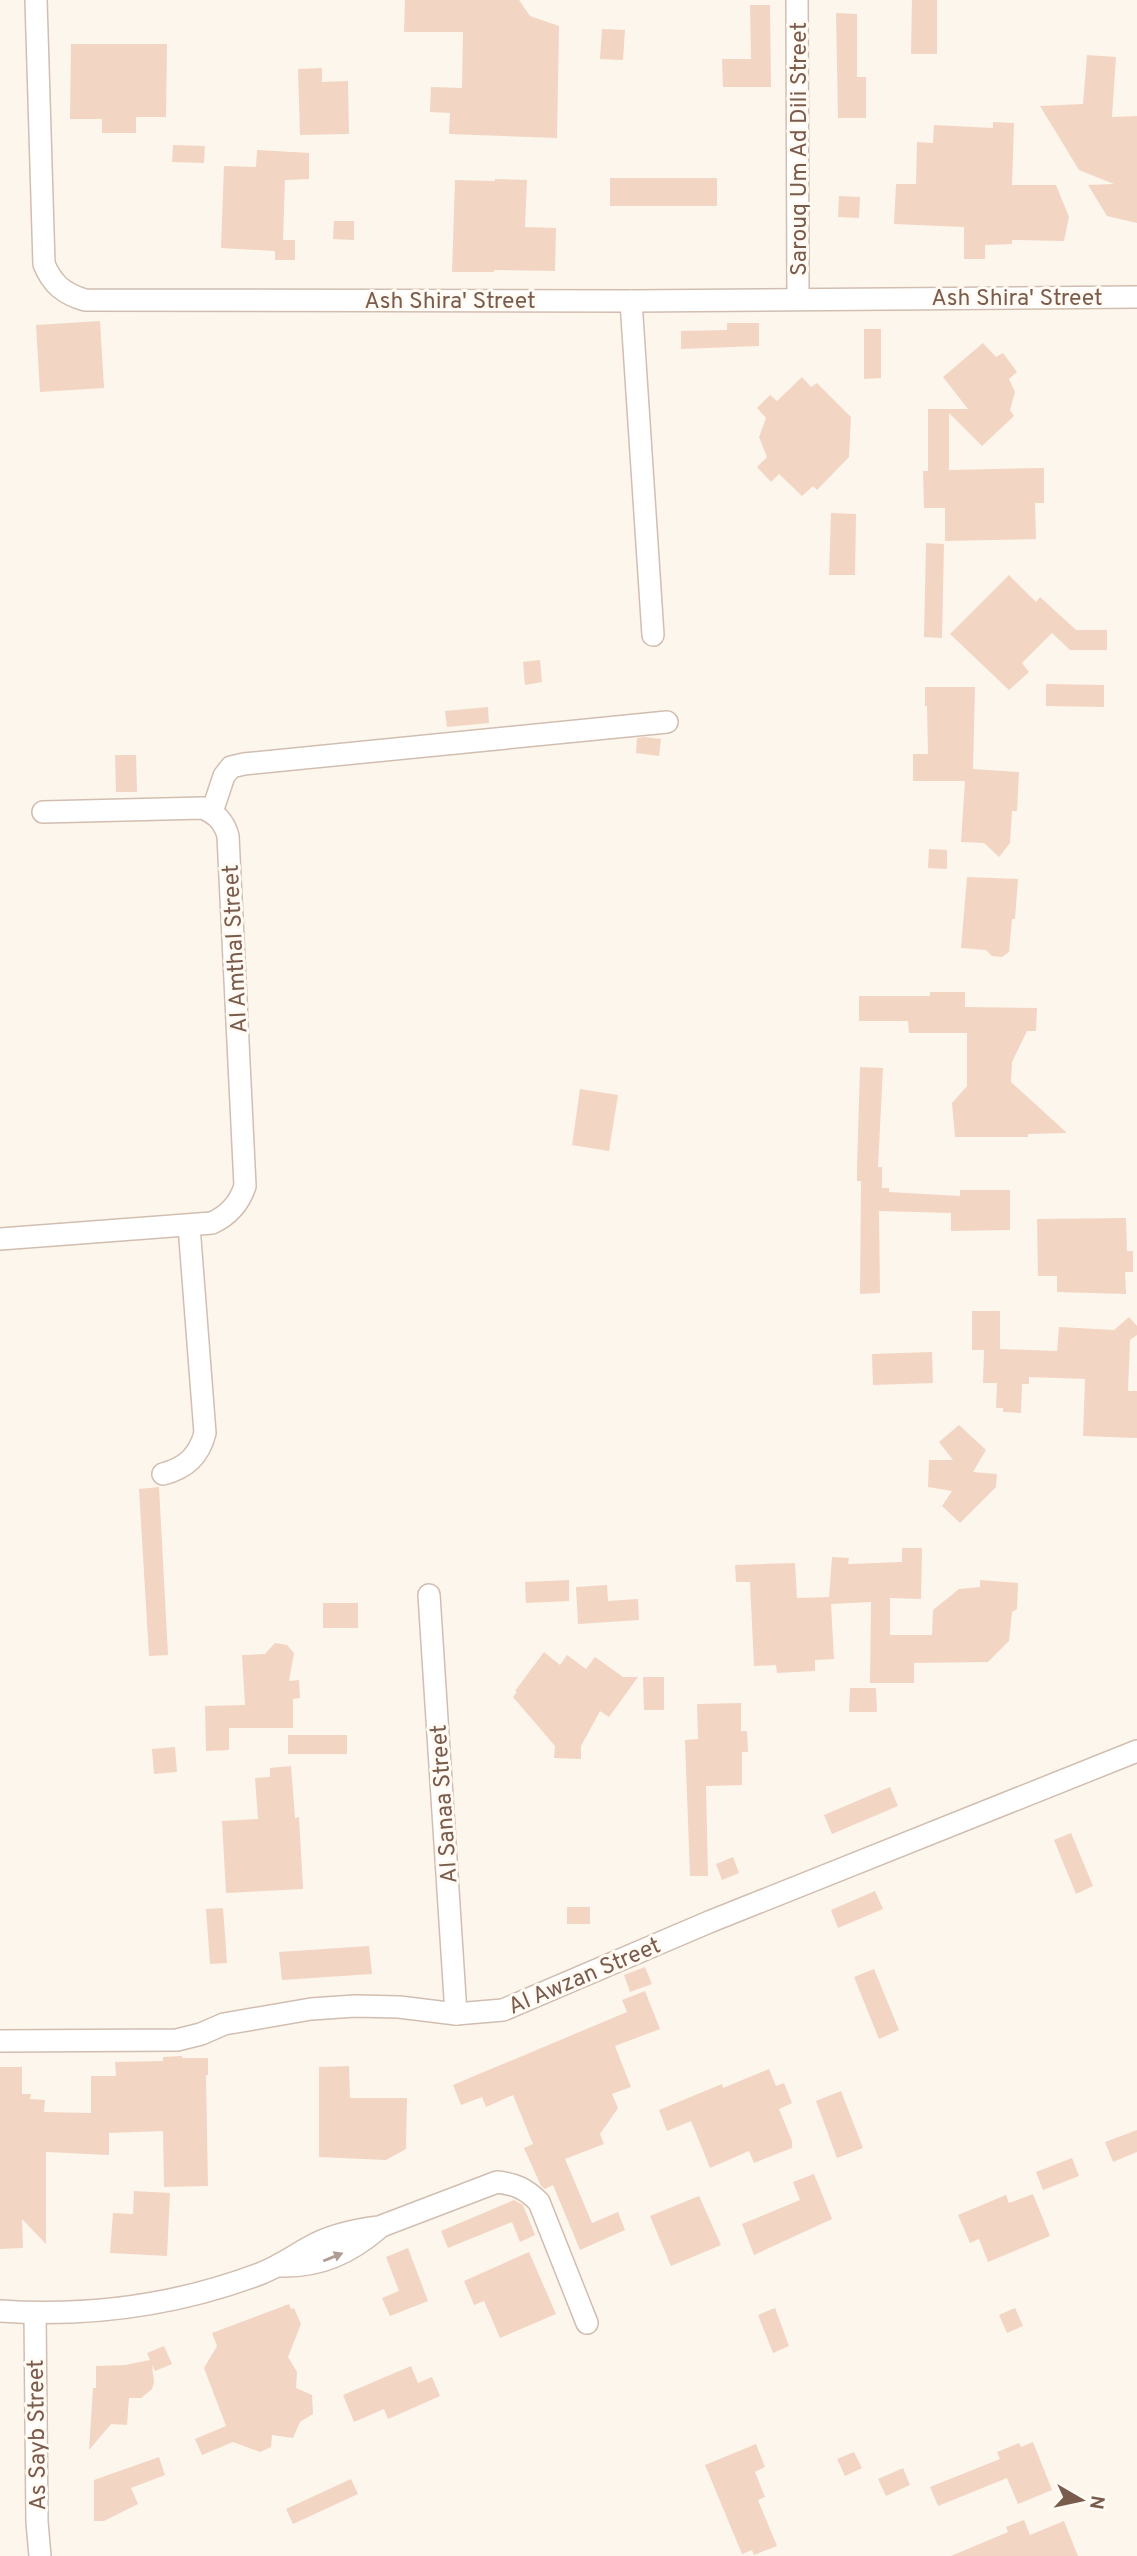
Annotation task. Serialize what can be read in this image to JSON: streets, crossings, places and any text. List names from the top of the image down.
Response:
{
  "streets": {
    "street": [
      "Sarouq Um Ad Dili Street",
      "Ash Shira' Street",
      "Al Amthal Street",
      "Al Sanaa Street",
      "Al Awzan Street",
      "As Sayb Street"
    ]
  },
  "crossings": [
    ["Sarouq Um Ad Dili Street", "Ash Shira' Street"],
    ["Al Sanaa Street", "Al Awzan Street"]
  ],
  "north": "right"
}
